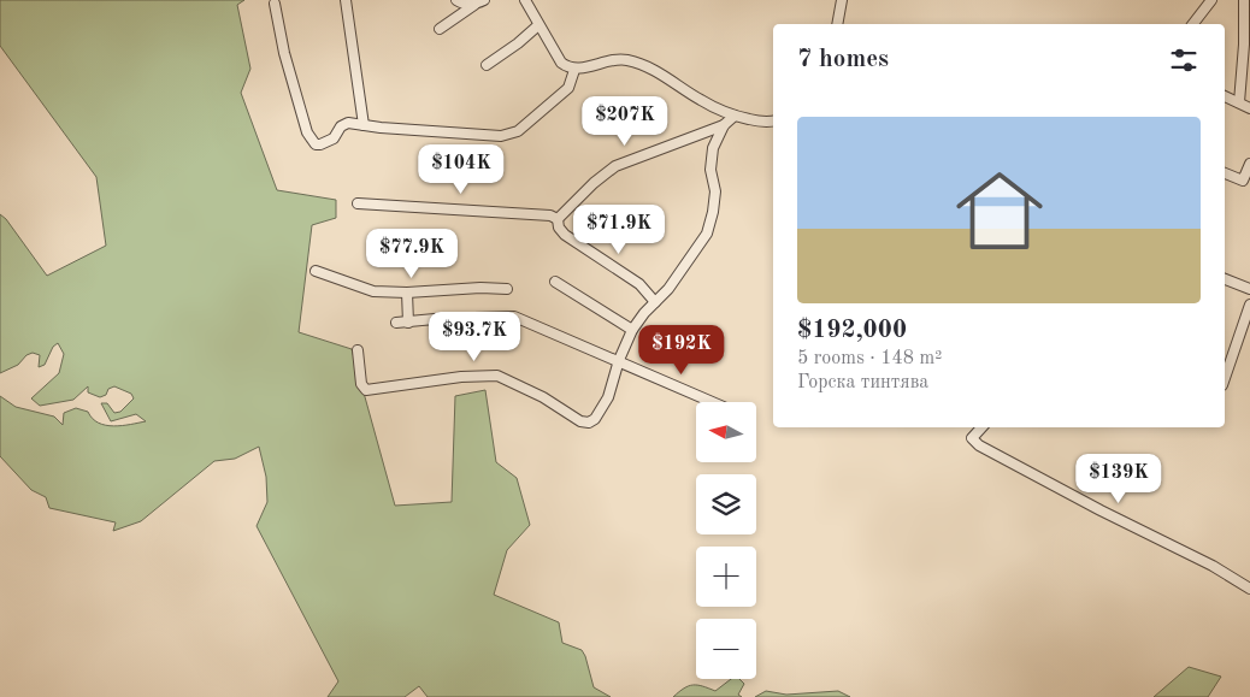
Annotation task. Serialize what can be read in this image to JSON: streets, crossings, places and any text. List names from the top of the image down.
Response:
{
  "north": "left",
  "page": {
    "heading": "7 homes",
    "price": [
      "$207K",
      "$104K",
      "$71.9K",
      "$77.9K",
      "$93.7K",
      "$192K",
      "$139K"
    ],
    "list": [
      {
        "name": "$192,000",
        "note": "5 rooms · 148 m² · Горска тинтява"
      }
    ],
    "map_buttons": ["+", "−"]
  }
}
